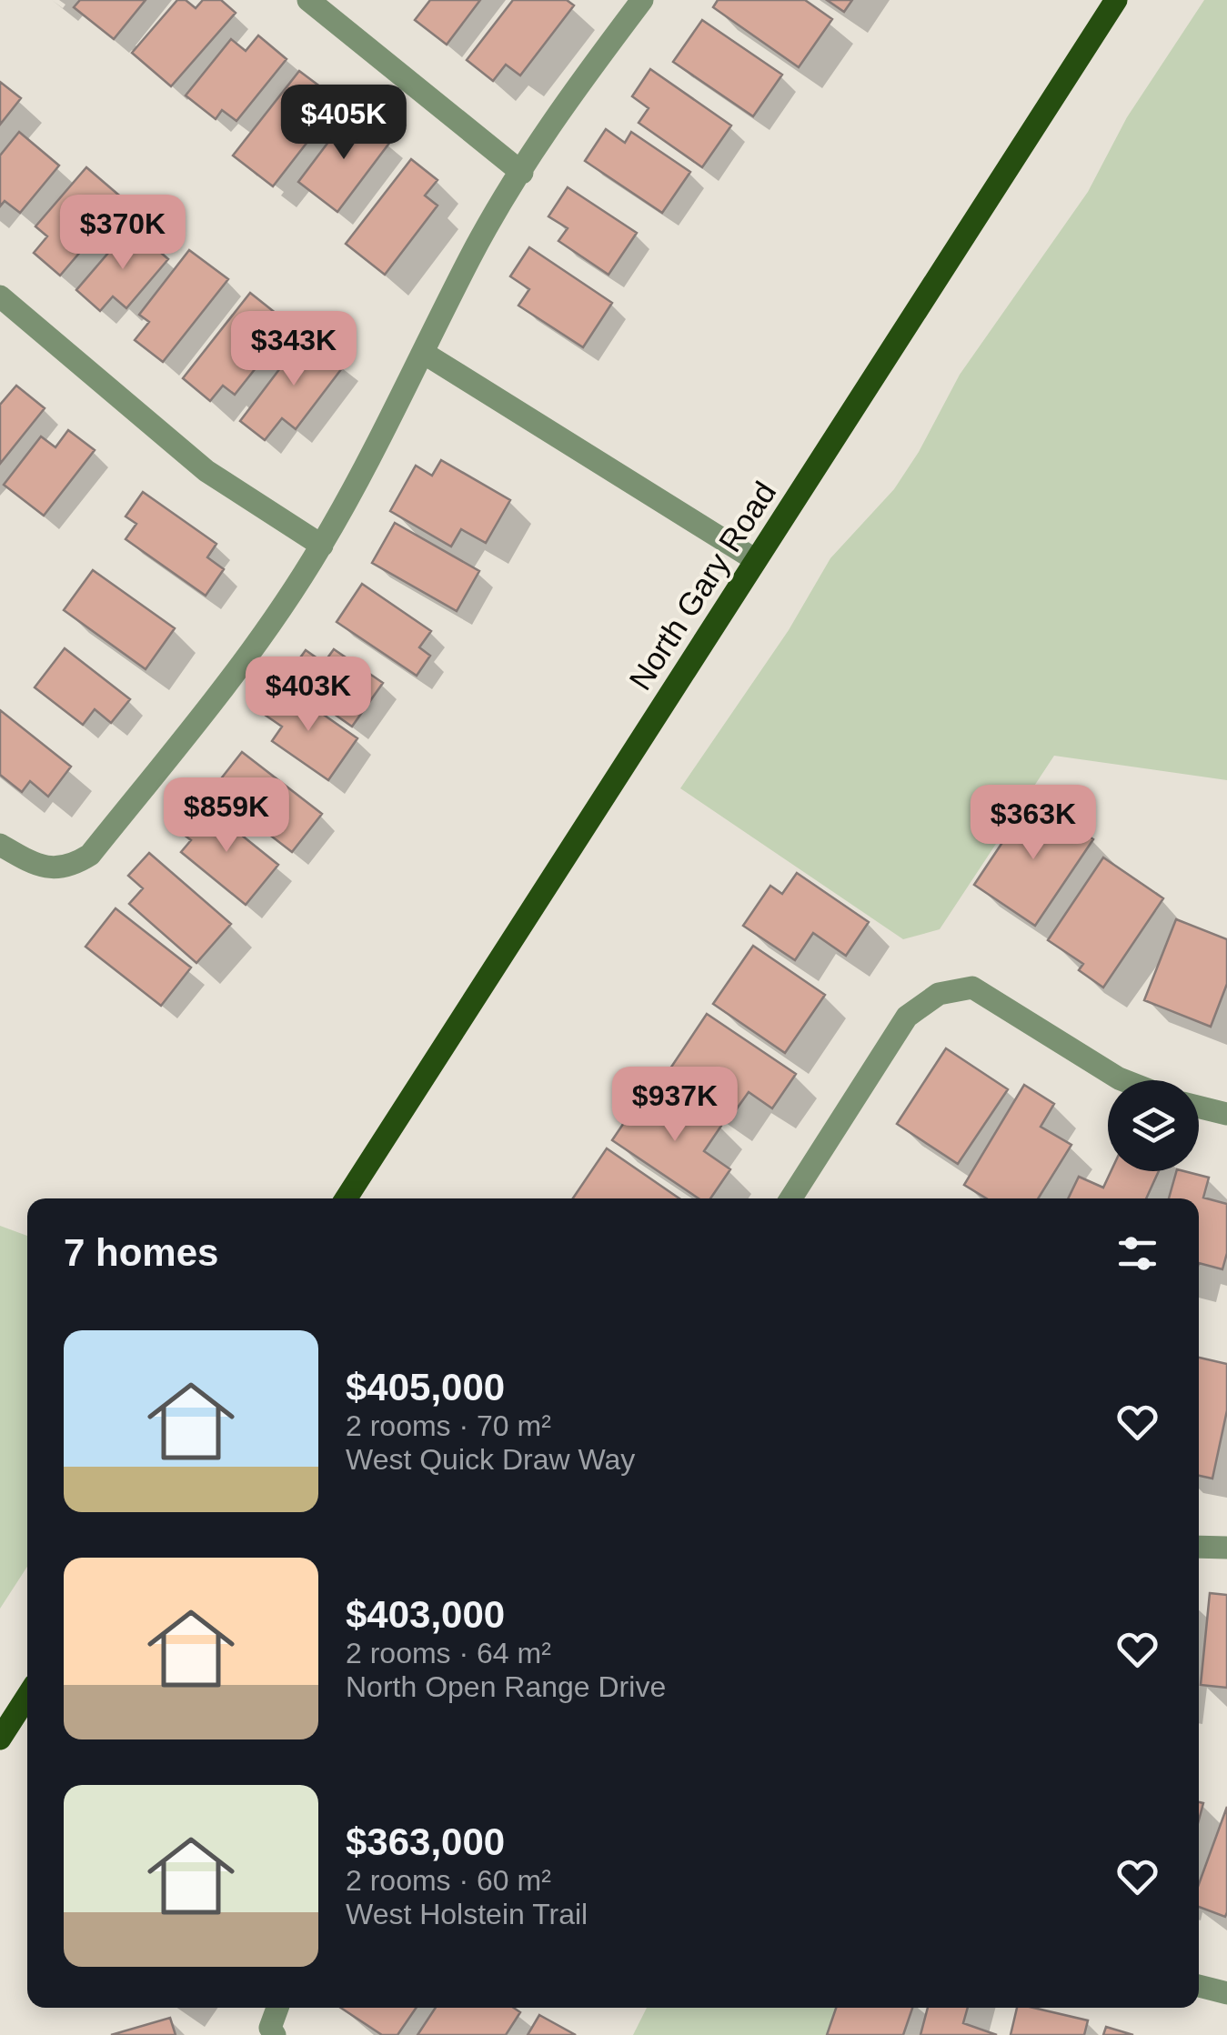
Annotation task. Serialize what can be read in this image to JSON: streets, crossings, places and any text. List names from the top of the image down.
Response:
{
  "streets": {
    "main road": ["North Gary Road"]
  },
  "page": {
    "price": [
      "$405K",
      "$370K",
      "$343K",
      "$403K",
      "$859K",
      "$363K",
      "$937K"
    ],
    "heading": "7 homes",
    "list": [
      {
        "name": "$405,000",
        "note": "2 rooms · 70 m² · West Quick Draw Way"
      },
      {
        "name": "$403,000",
        "note": "2 rooms · 64 m² · North Open Range Drive"
      },
      {
        "name": "$363,000",
        "note": "2 rooms · 60 m² · West Holstein Trail"
      }
    ]
  }
}
